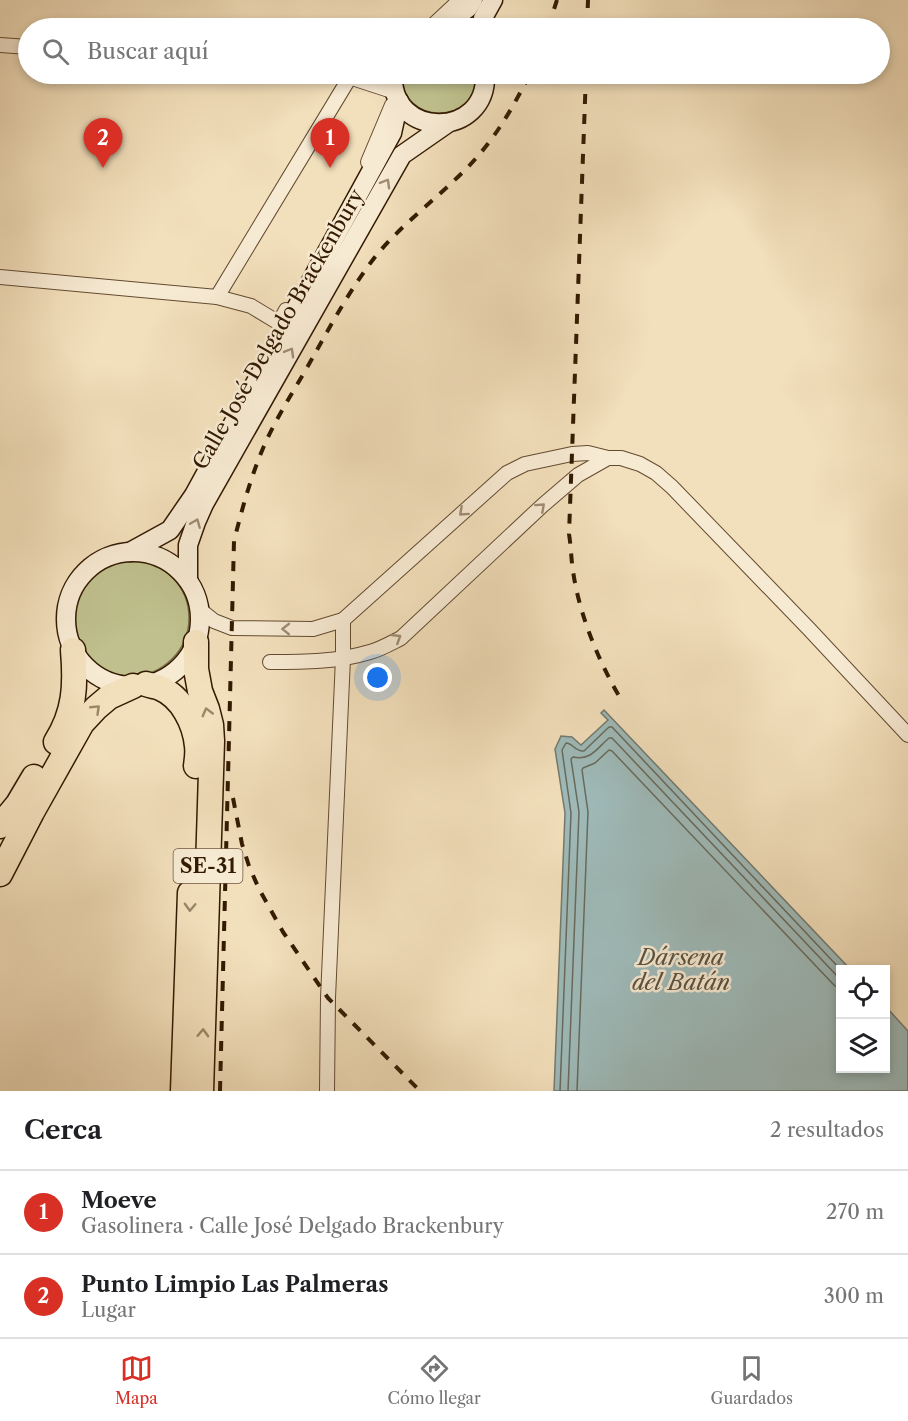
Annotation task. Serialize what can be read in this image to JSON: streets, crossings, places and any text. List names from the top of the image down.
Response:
{
  "streets": {
    "highway": ["SE-31"],
    "main road": ["Calle José Delgado Brackenbury"]
  },
  "crossings": [
    ["Calle José Delgado Brackenbury", "SE-31"]
  ],
  "water": ["Dársena del Batán"],
  "page": {
    "search": "Buscar aquí",
    "pins": ["1", "2"],
    "heading": ["Cerca", "2 resultados"],
    "list": [
      {
        "mark": "1",
        "name": "Moeve",
        "note": "Gasolinera · Calle José Delgado Brackenbury",
        "value": "270 m"
      },
      {
        "mark": "2",
        "name": "Punto Limpio Las Palmeras",
        "note": "Lugar",
        "value": "300 m"
      }
    ],
    "nav": ["Mapa", "Cómo llegar", "Guardados"]
  }
}
